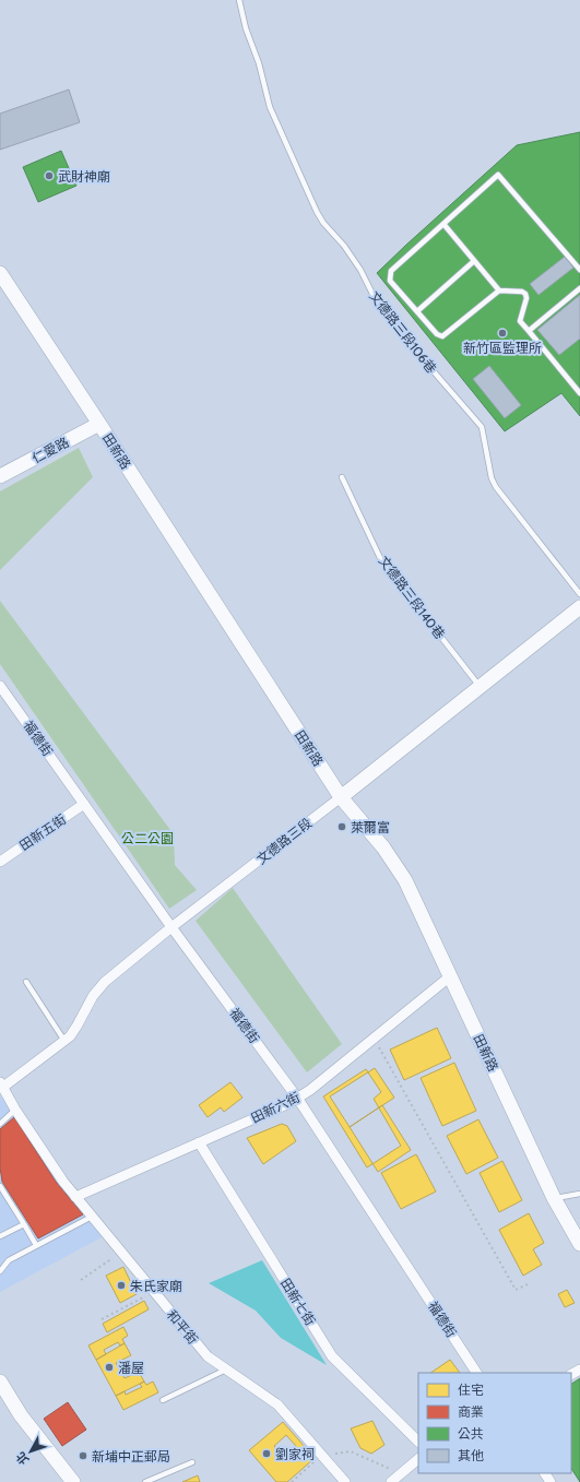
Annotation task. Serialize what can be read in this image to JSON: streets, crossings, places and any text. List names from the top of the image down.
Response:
{
  "streets": {
    "main road": ["仁愛路", "田新路", "文德路三段"],
    "street": [
      "福德街",
      "田新五街",
      "田新六街",
      "田新七街",
      "和平街"
    ],
    "lane": ["文德路三段106巷", "文德路三段140巷"]
  },
  "crossings": [
    ["仁愛路", "田新路"],
    ["田新路", "文德路三段"],
    ["田新路", "田新六街"],
    ["文德路三段140巷", "文德路三段"],
    ["福德街", "田新五街"],
    ["福德街", "文德路三段"],
    ["福德街", "田新六街"],
    ["文德路三段", "和平街"],
    ["田新六街", "田新七街"],
    ["田新六街", "和平街"]
  ],
  "parks": ["公二公園"],
  "places": [
    "武財神廟",
    "新竹區監理所",
    "萊爾富",
    "朱氏家廟",
    "潘屋",
    "劉家祠",
    "新埔中正郵局"
  ],
  "legend": [
    "住宅",
    "商業",
    "公共",
    "其他"
  ],
  "north": "bottom left"
}
